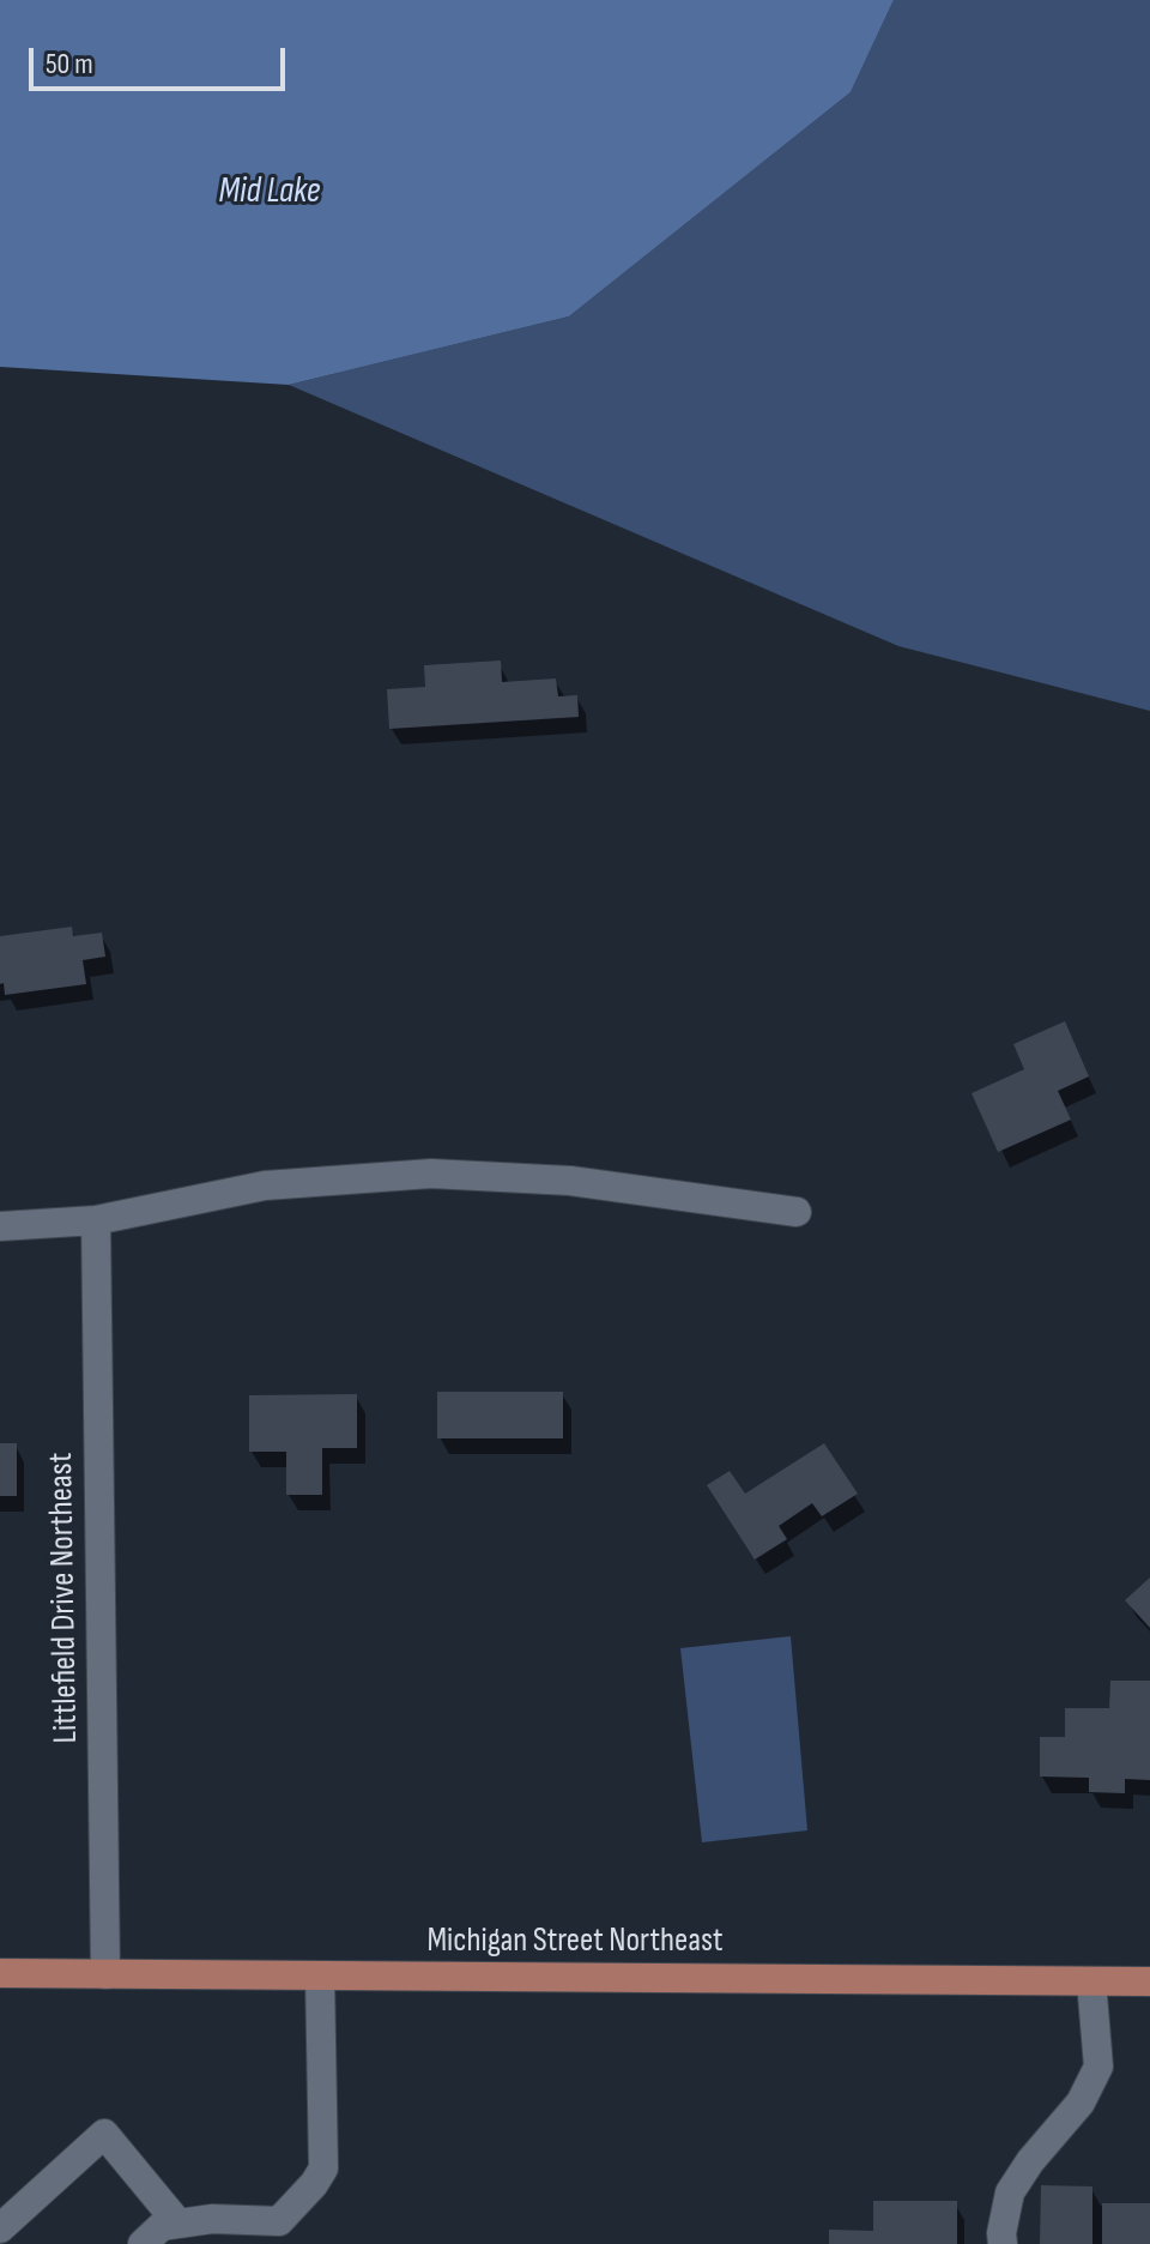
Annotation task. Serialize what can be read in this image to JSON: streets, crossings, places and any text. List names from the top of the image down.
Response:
{
  "streets": {
    "main road": ["Michigan Street Northeast"],
    "street": ["Littlefield Drive Northeast"]
  },
  "crossings": [
    ["Littlefield Drive Northeast", "Michigan Street Northeast"]
  ],
  "water": ["Mid Lake"],
  "scale_bar": "50 m"
}
